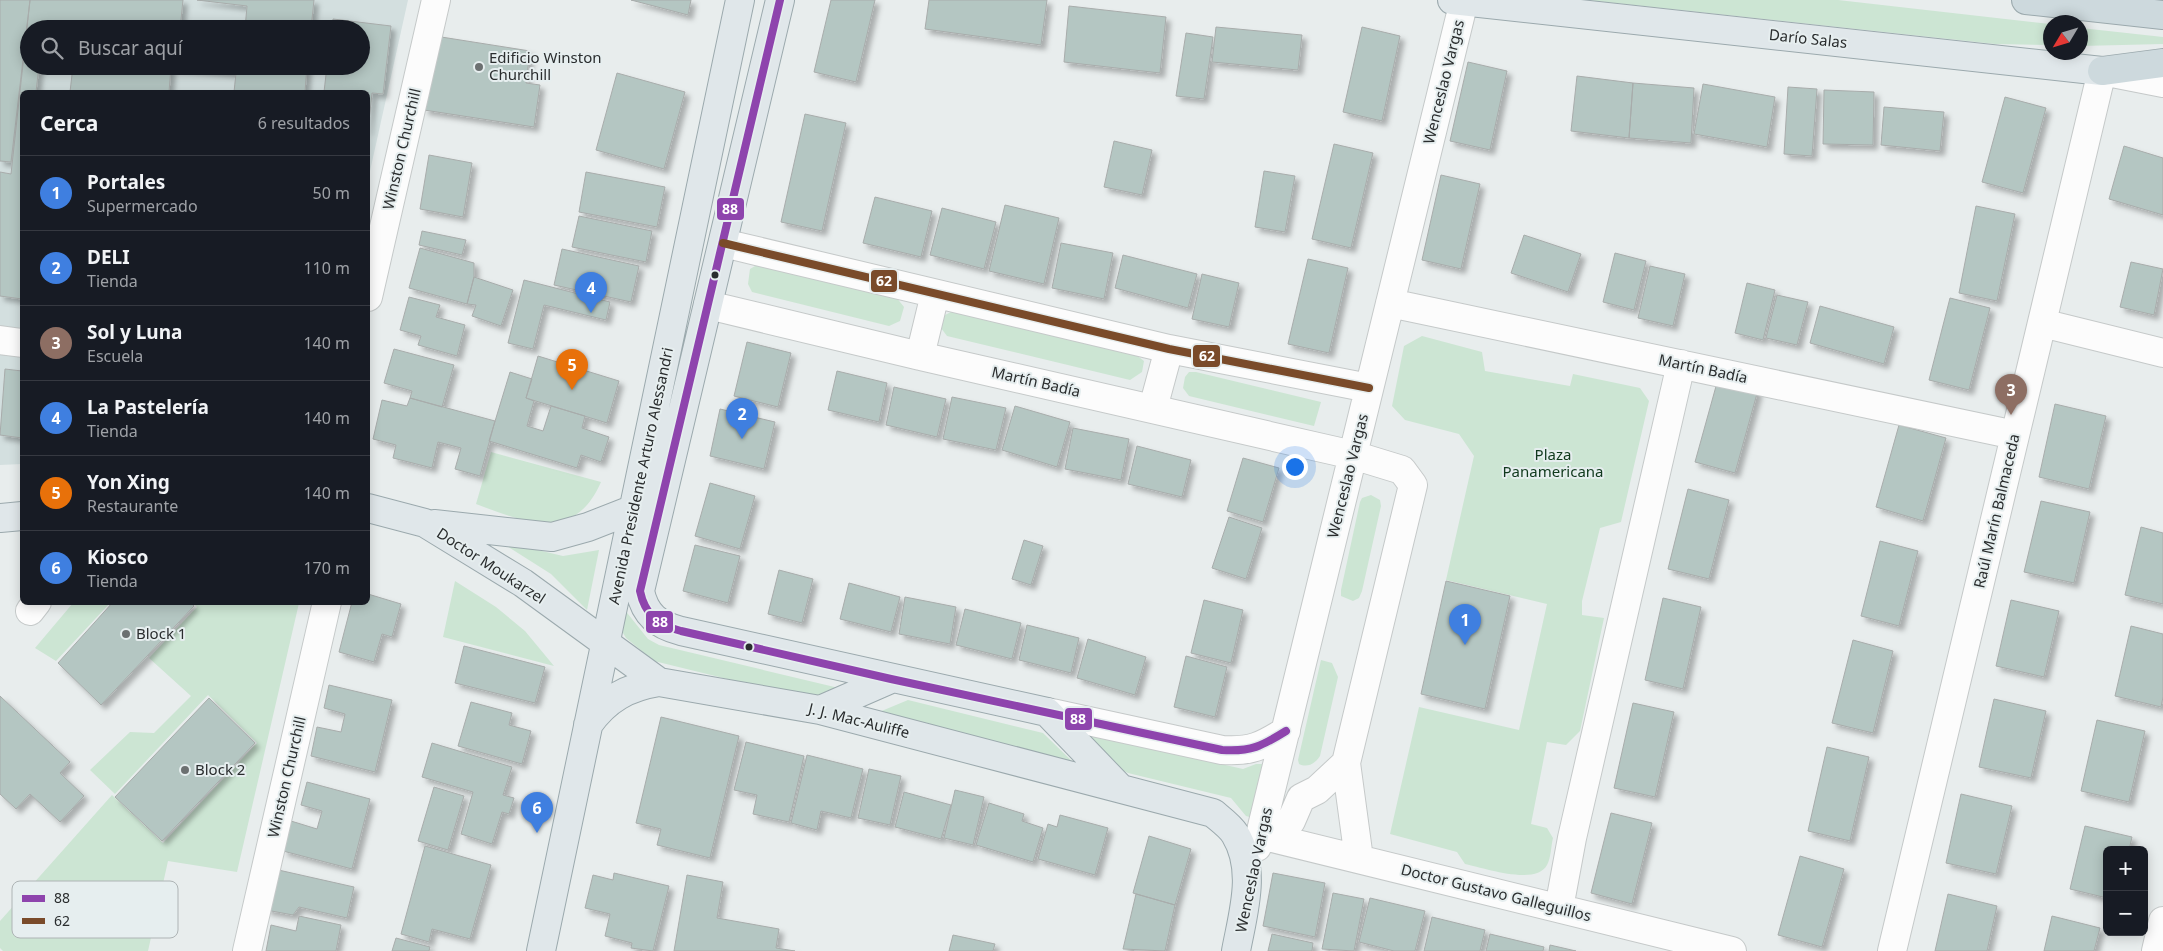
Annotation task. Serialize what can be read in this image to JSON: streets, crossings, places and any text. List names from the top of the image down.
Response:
{
  "streets": {
    "main road": [
      "Darío Salas",
      "Wenceslao Vargas",
      "Avenida Presidente Arturo Alessandri",
      "Doctor Moukarzel",
      "J. J. Mac-Auliffe"
    ],
    "street": [
      "Winston Churchill",
      "Martín Badía",
      "Raúl Marín Balmaceda",
      "Doctor Gustavo Galleguillos"
    ]
  },
  "crossings": [
    ["Darío Salas", "Wenceslao Vargas"],
    ["Darío Salas", "Raúl Marín Balmaceda"],
    ["Wenceslao Vargas", "Martín Badía"],
    ["Wenceslao Vargas", "J. J. Mac-Auliffe"],
    ["Wenceslao Vargas", "Doctor Gustavo Galleguillos"],
    ["Martín Badía", "Avenida Presidente Arturo Alessandri"],
    ["Martín Badía", "Raúl Marín Balmaceda"],
    ["Avenida Presidente Arturo Alessandri", "Doctor Moukarzel"],
    ["Avenida Presidente Arturo Alessandri", "J. J. Mac-Auliffe"],
    ["Doctor Moukarzel", "J. J. Mac-Auliffe"]
  ],
  "parks": ["Plaza Panamericana"],
  "places": ["Edificio Winston Churchill", "Block 1", "Block 2"],
  "lines": ["transit line 88", "transit line 62"],
  "legend": ["88", "62"],
  "north": "bottom left",
  "page": {
    "search": "Buscar aquí",
    "heading": ["Cerca", "6 resultados"],
    "list": [
      {
        "mark": "1",
        "name": "Portales",
        "note": "Supermercado",
        "value": "50 m"
      },
      {
        "mark": "2",
        "name": "DELI",
        "note": "Tienda",
        "value": "110 m"
      },
      {
        "mark": "3",
        "name": "Sol y Luna",
        "note": "Escuela",
        "value": "140 m"
      },
      {
        "mark": "4",
        "name": "La Pastelería",
        "note": "Tienda",
        "value": "140 m"
      },
      {
        "mark": "5",
        "name": "Yon Xing",
        "note": "Restaurante",
        "value": "140 m"
      },
      {
        "mark": "6",
        "name": "Kiosco",
        "note": "Tienda",
        "value": "170 m"
      }
    ],
    "pins": [
      "4",
      "5",
      "3",
      "2",
      "1",
      "6"
    ],
    "map_buttons": ["+", "−"]
  }
}
